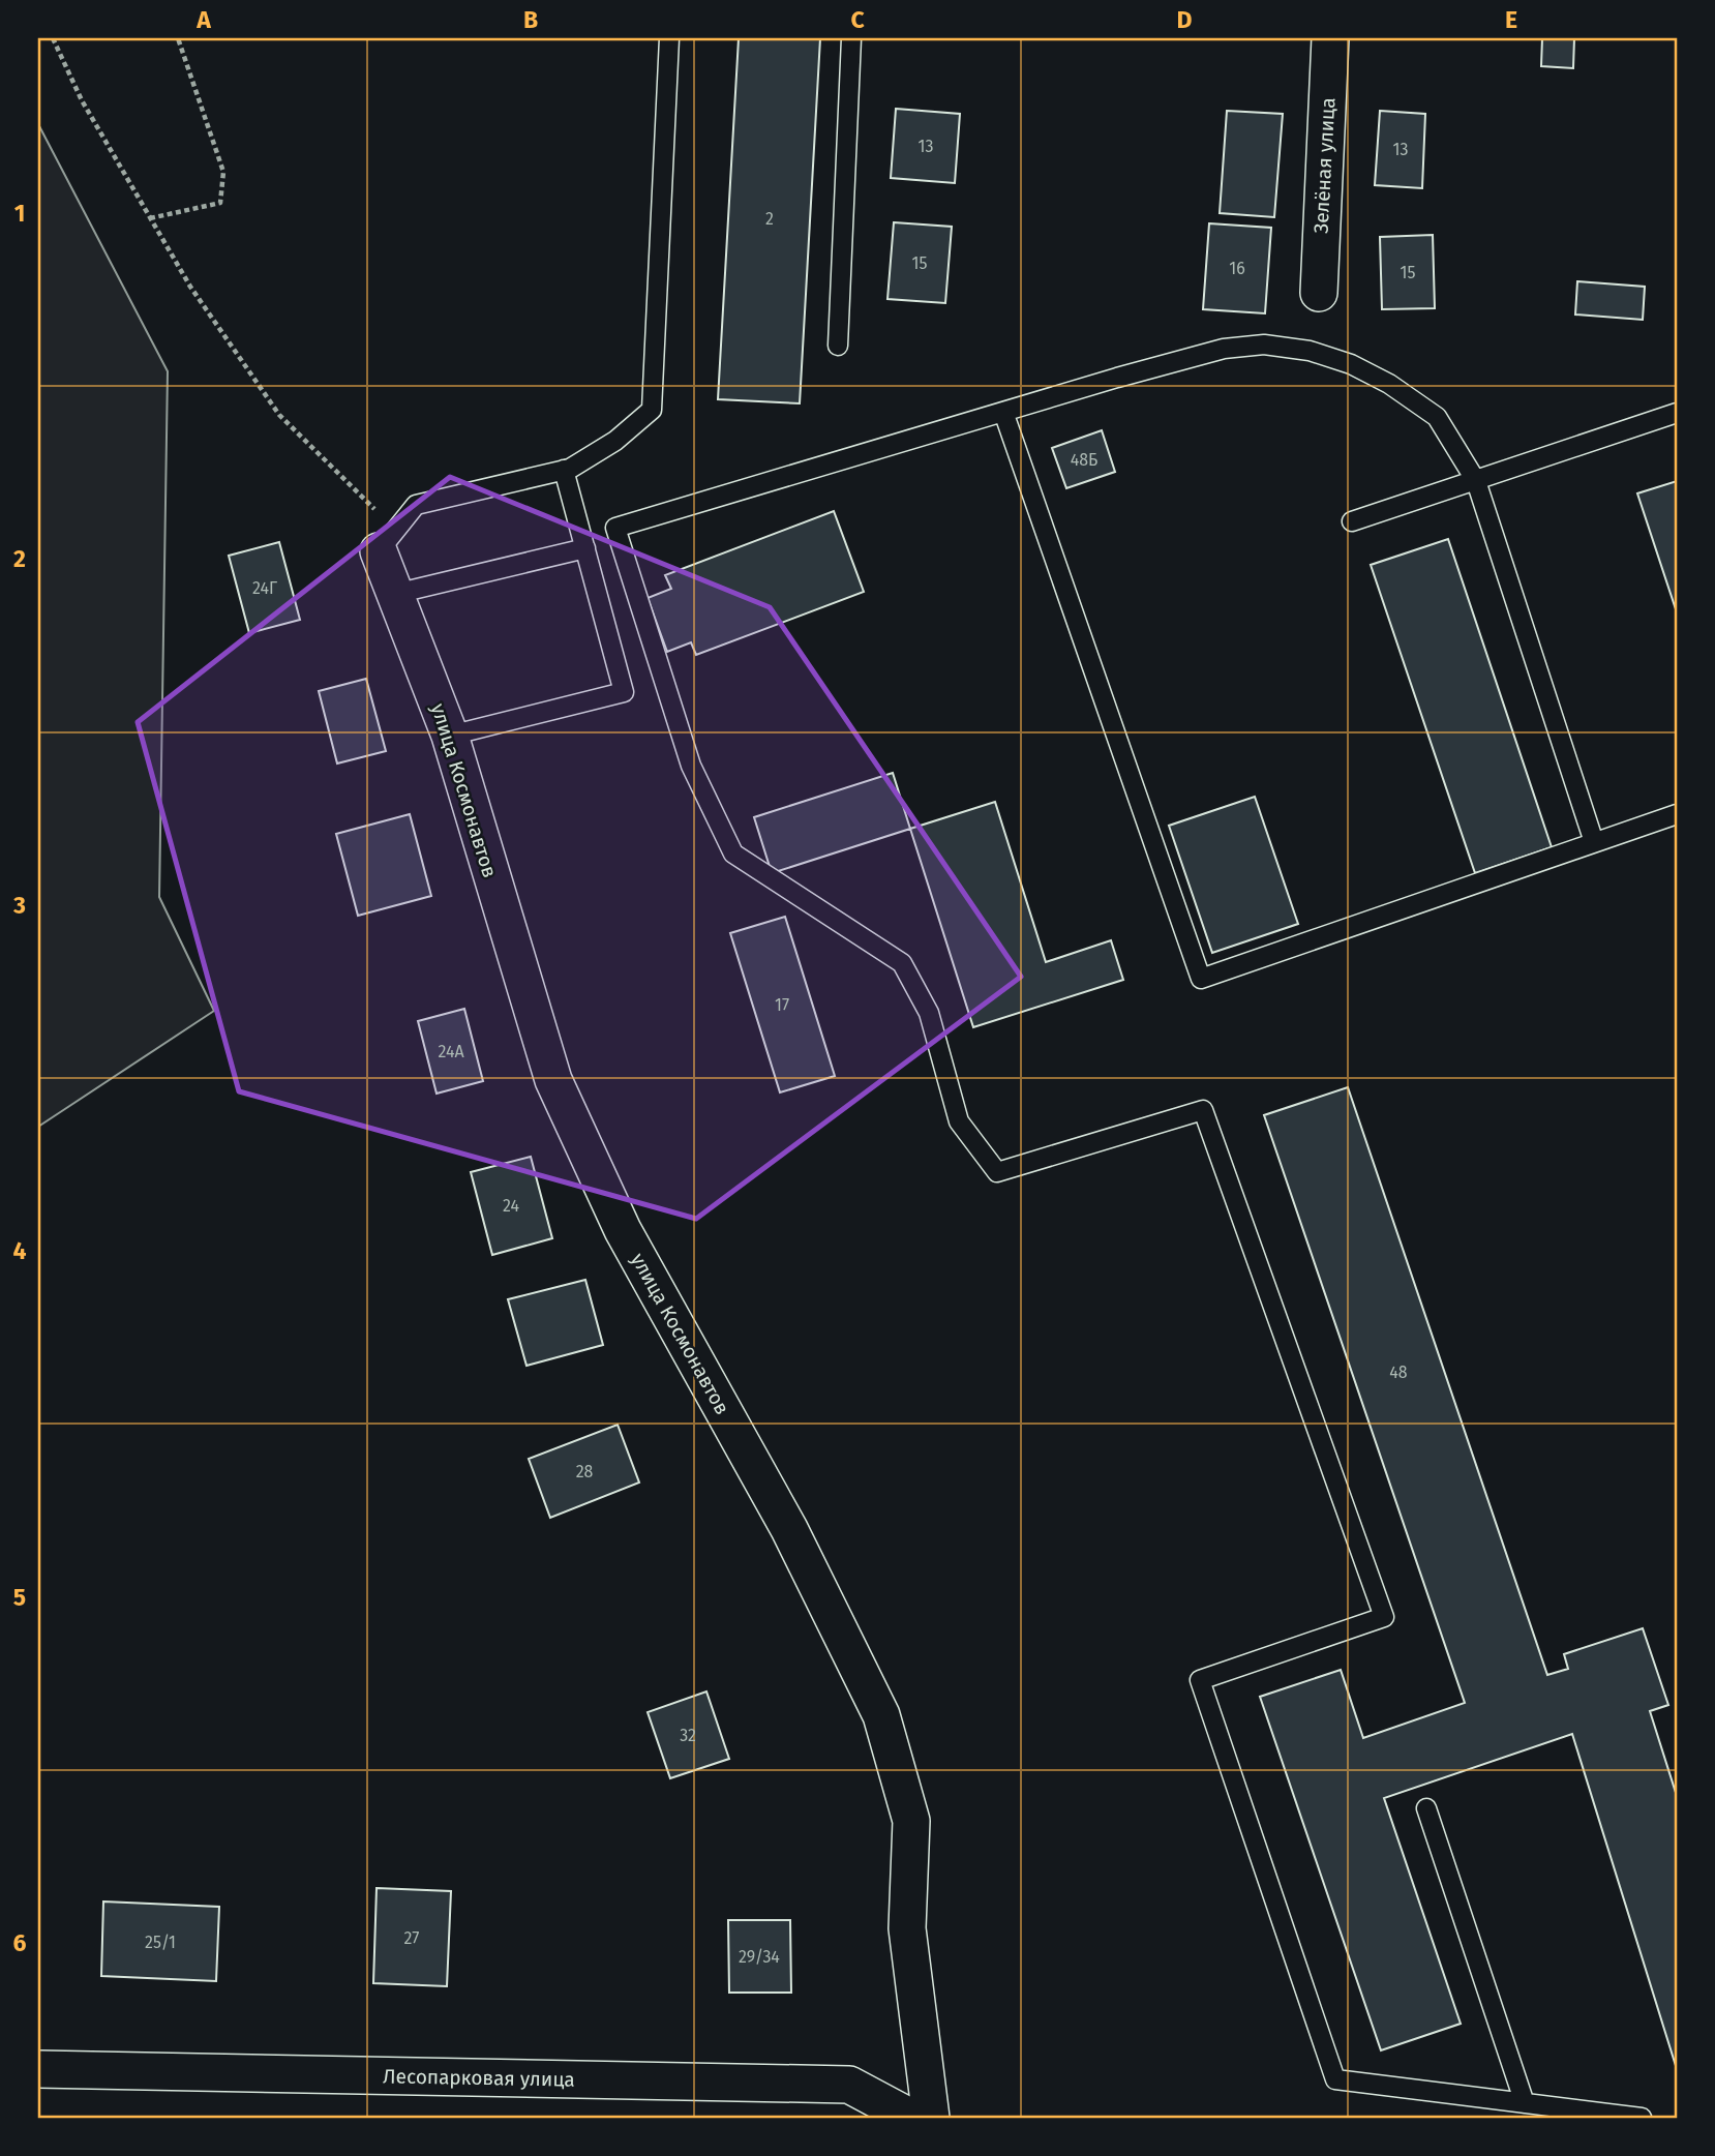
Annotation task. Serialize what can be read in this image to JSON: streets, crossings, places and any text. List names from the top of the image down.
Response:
{
  "streets": {
    "street": ["Зелёная улица", "улица Космонавтов", "Лесопарковая улица"]
  },
  "house_numbers": [
    "13",
    "13",
    "2",
    "15",
    "16",
    "15",
    "48Б",
    "24Г",
    "17",
    "24А",
    "24",
    "48",
    "28",
    "32",
    "27",
    "25/1",
    "29/34"
  ],
  "grid": {
    "columns": [
      "A",
      "B",
      "C",
      "D",
      "E"
    ],
    "rows": [
      "1",
      "2",
      "3",
      "4",
      "5",
      "6"
    ]
  }
}
